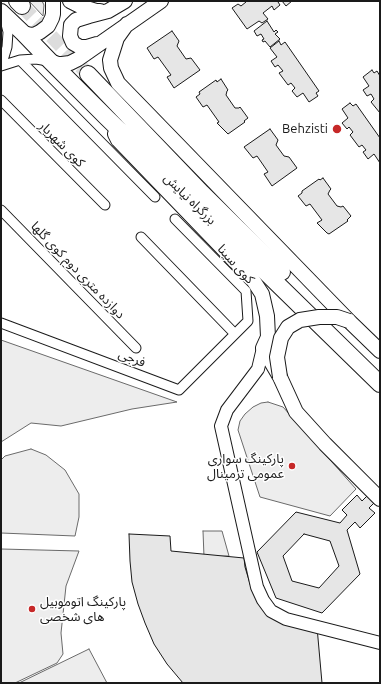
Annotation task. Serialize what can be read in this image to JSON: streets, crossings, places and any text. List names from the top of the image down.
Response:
{
  "streets": {
    "highway": ["بزرگراه نیایش"],
    "street": [
      "کوی شهریار",
      "کوی سینا",
      "دوازده متری دوم کوی گلها",
      "فرجی"
    ]
  },
  "crossings": [
    ["کوی سینا", "فرجی"]
  ],
  "places": ["Behzisti", "پارکینگ سواری عمومی ترمینال", "پارکینگ اتوموبیل های شخصی"]
}
